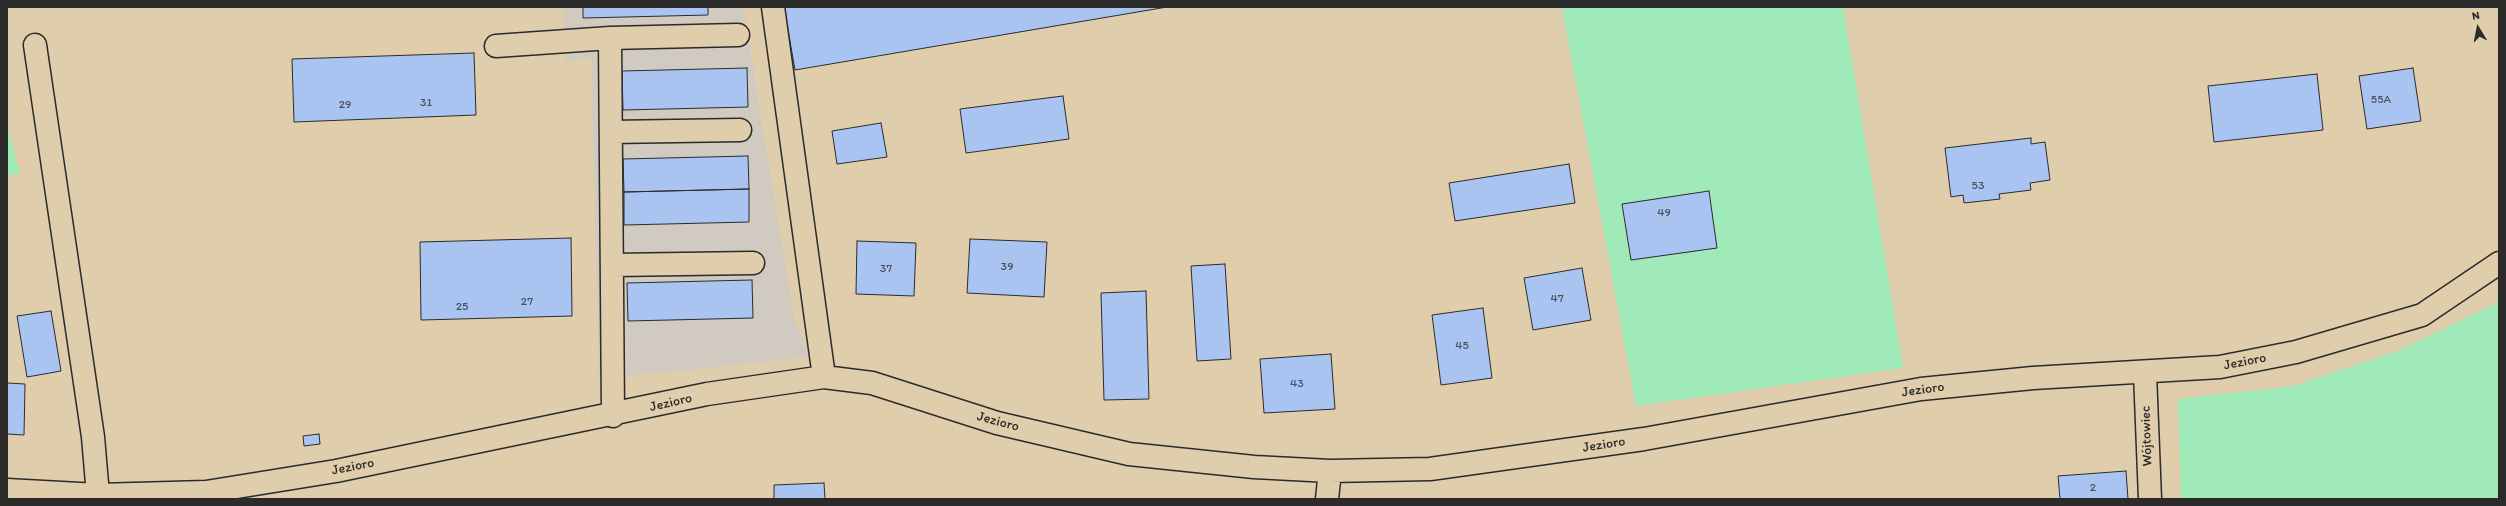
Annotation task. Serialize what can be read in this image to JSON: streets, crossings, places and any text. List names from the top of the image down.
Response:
{
  "streets": {
    "street": ["Jezioro", "Wójtowiec"]
  },
  "crossings": [
    ["Jezioro", "Wójtowiec"]
  ],
  "house_numbers": [
    "55A",
    "31",
    "29",
    "53",
    "49",
    "39",
    "37",
    "47",
    "27",
    "25",
    "45",
    "43",
    "2"
  ],
  "north": "top"
}
